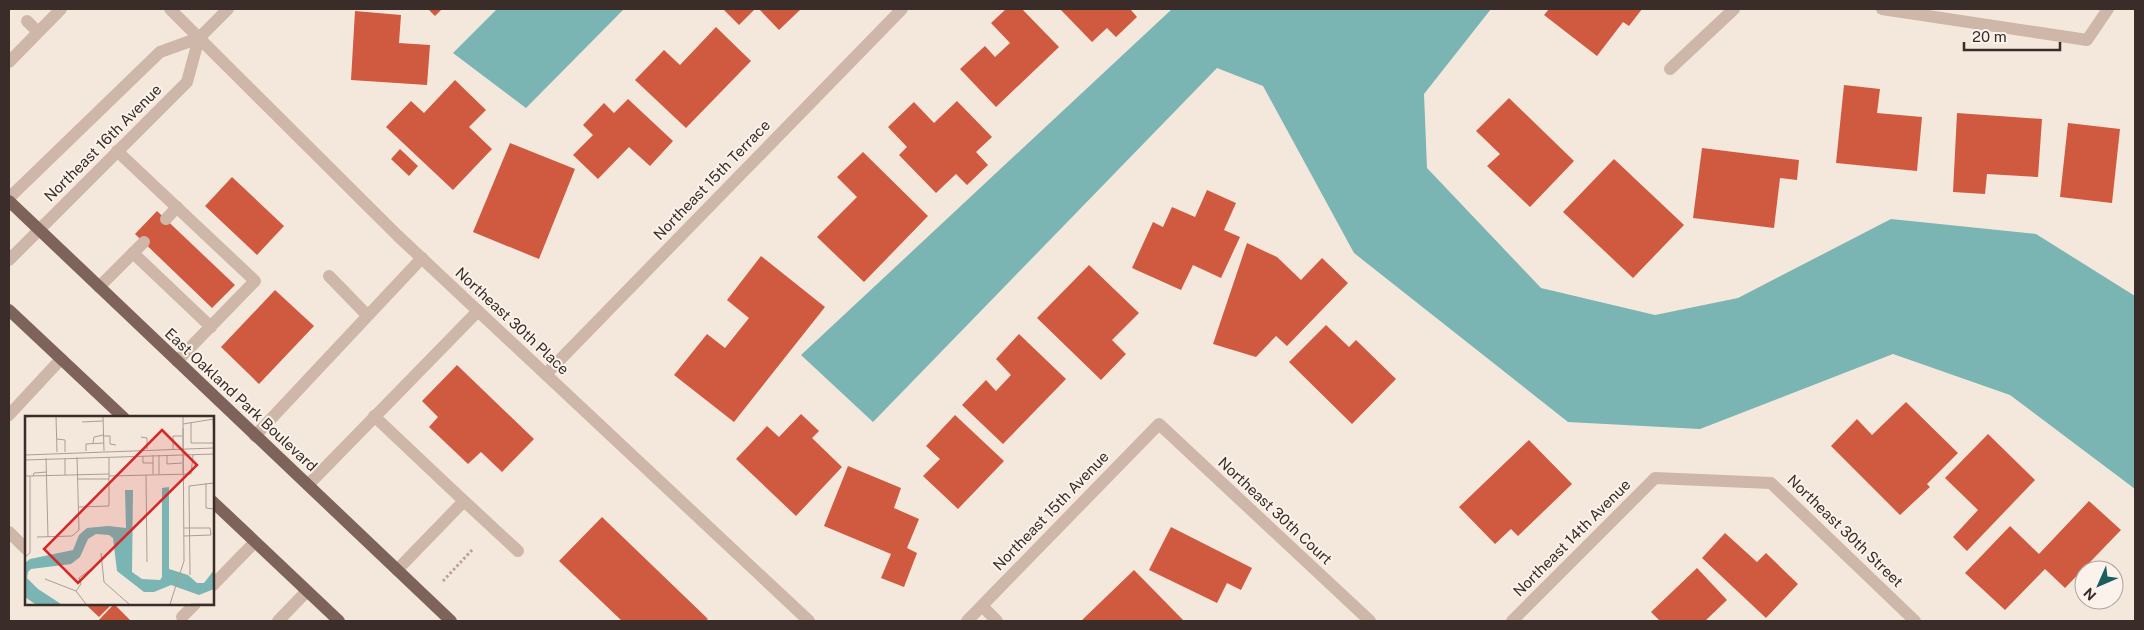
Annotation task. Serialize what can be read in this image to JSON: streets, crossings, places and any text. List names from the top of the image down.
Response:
{
  "streets": {
    "main road": ["East Oakland Park Boulevard"],
    "street": [
      "Northeast 16th Avenue",
      "Northeast 15th Terrace",
      "Northeast 30th Place",
      "Northeast 15th Avenue",
      "Northeast 30th Court",
      "Northeast 30th Street",
      "Northeast 14th Avenue"
    ]
  },
  "crossings": [
    ["Northeast 16th Avenue", "Northeast 30th Place"],
    ["Northeast 16th Avenue", "East Oakland Park Boulevard"],
    ["Northeast 15th Terrace", "Northeast 30th Place"],
    ["Northeast 15th Avenue", "Northeast 30th Court"],
    ["Northeast 30th Street", "Northeast 14th Avenue"]
  ],
  "scale_bar": "20 m",
  "north": "bottom left"
}
